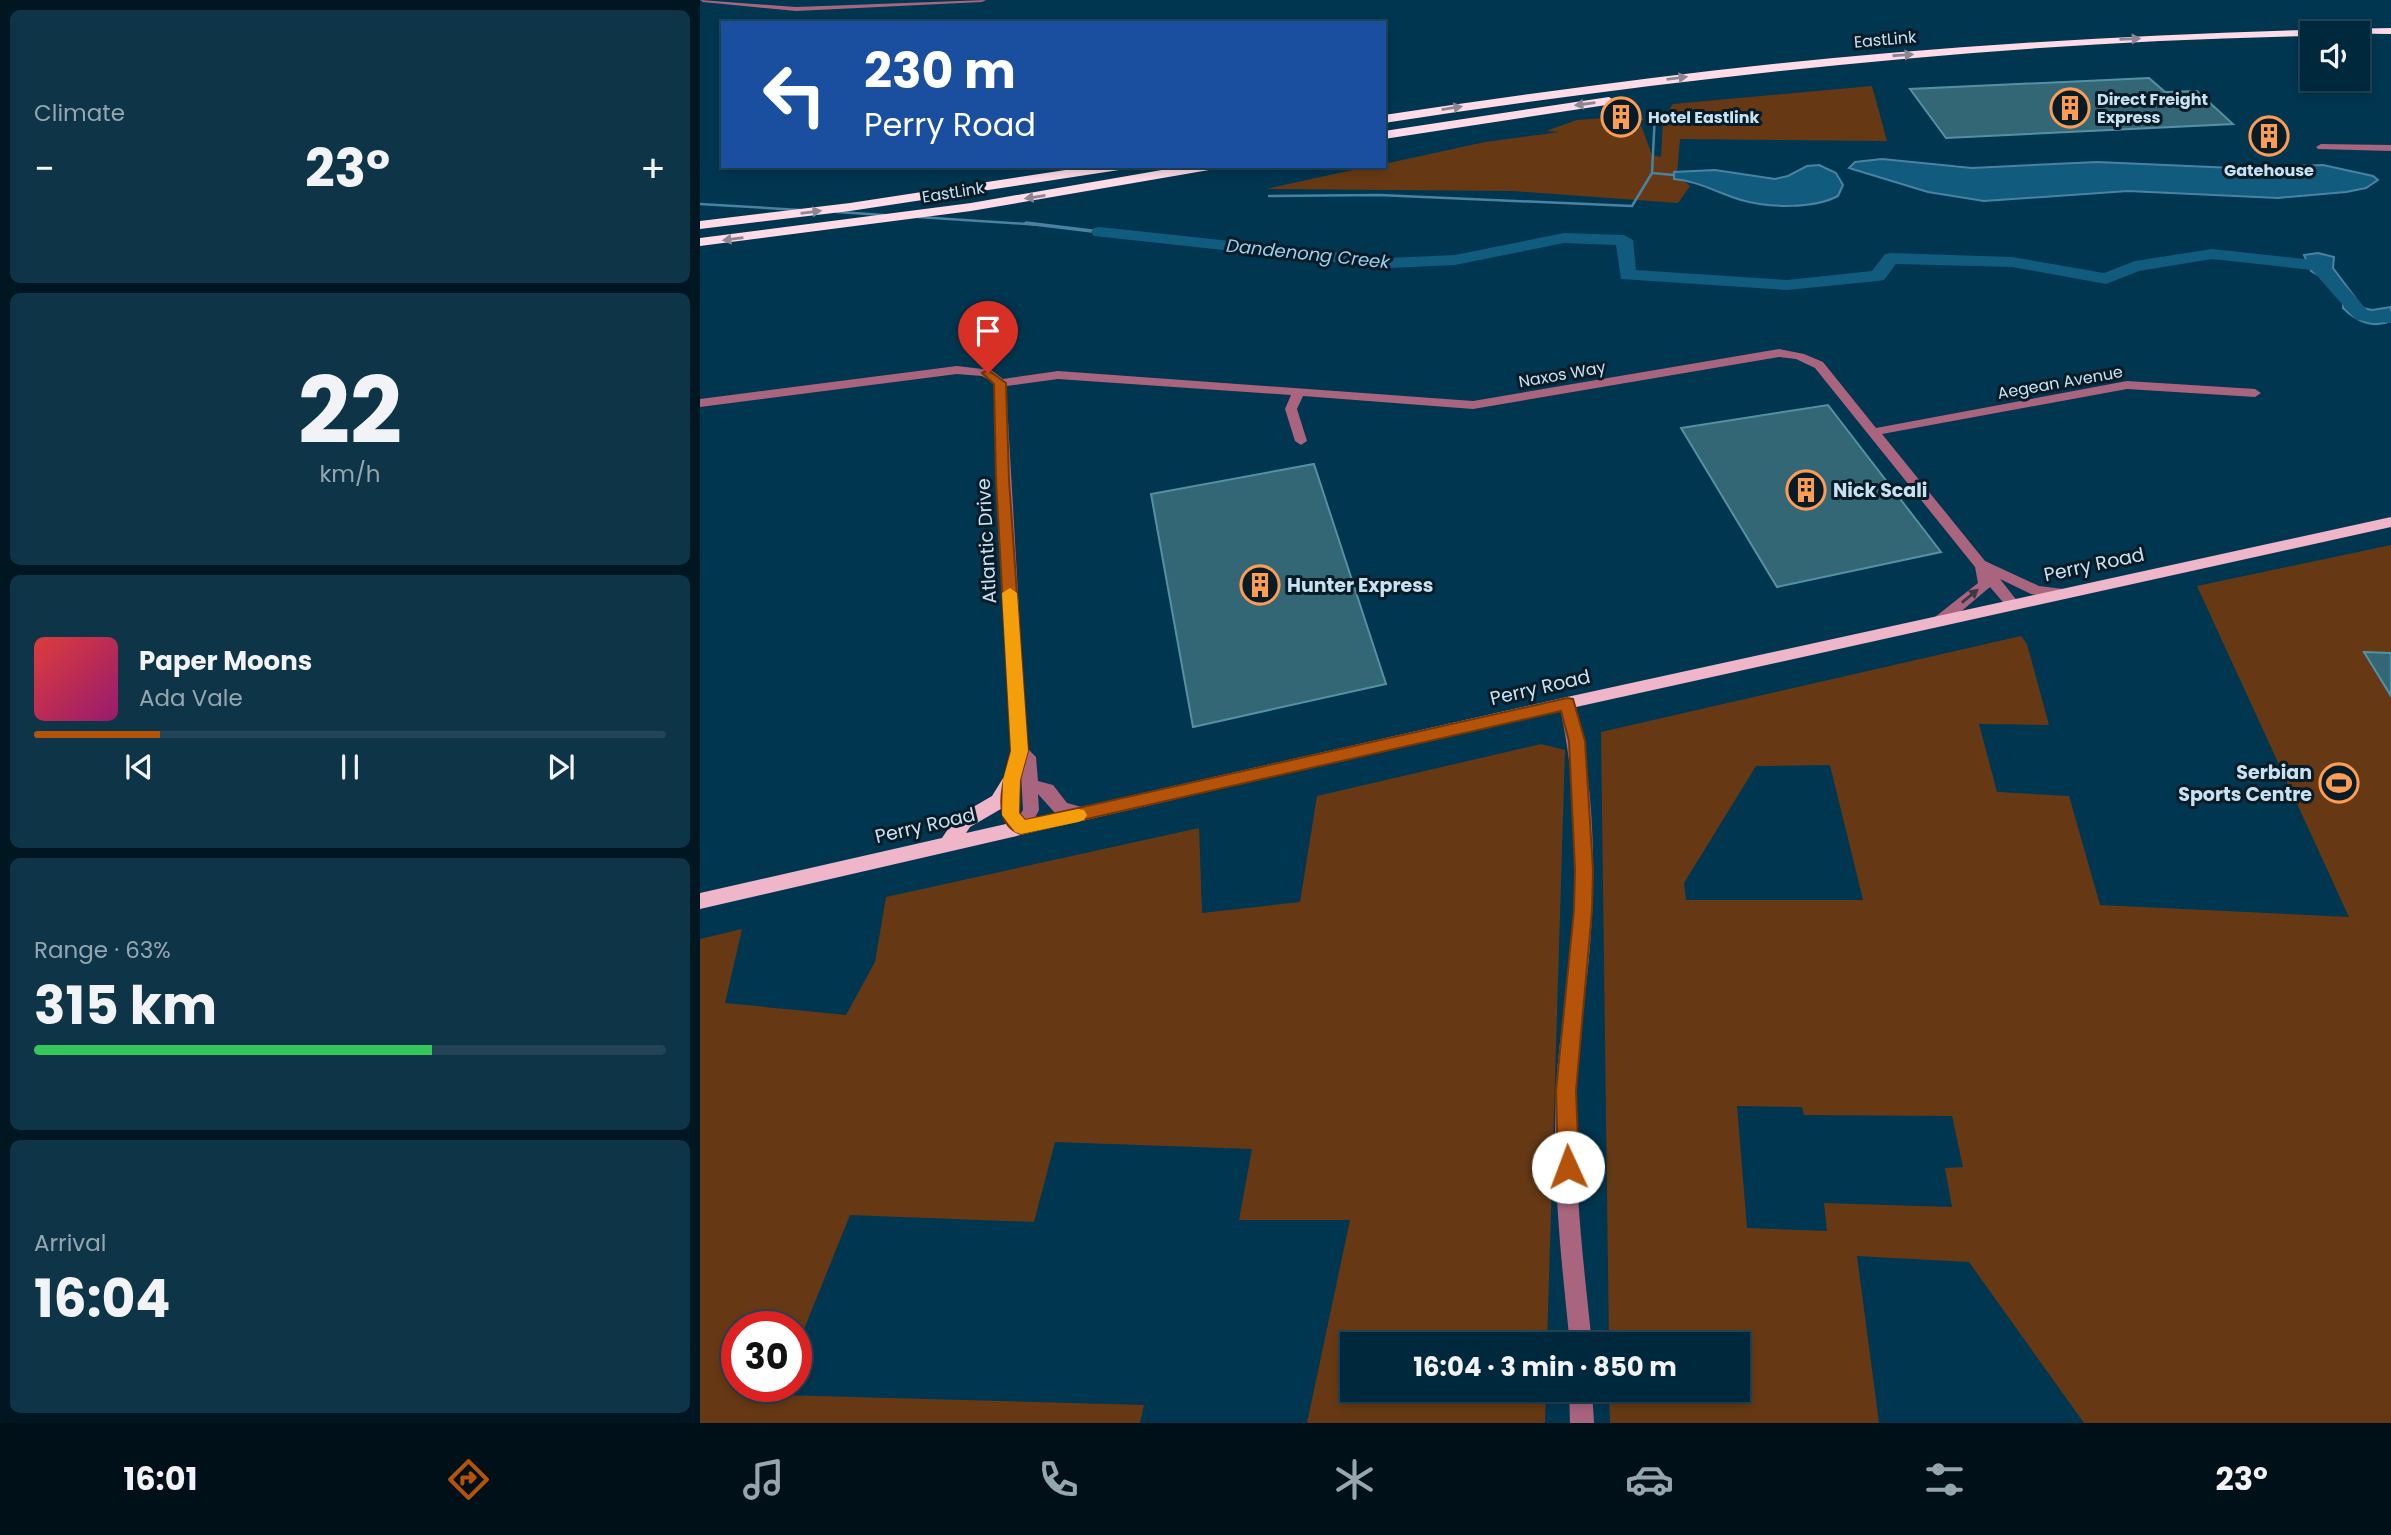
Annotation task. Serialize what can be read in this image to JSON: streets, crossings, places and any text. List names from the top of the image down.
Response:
{
  "streets": {
    "highway": ["EastLink"],
    "main road": ["Perry Road"],
    "street": ["Naxos Way", "Aegean Avenue", "Atlantic Drive"]
  },
  "crossings": [
    ["Naxos Way", "Aegean Avenue"],
    ["Naxos Way", "Atlantic Drive"],
    ["Naxos Way", "Perry Road"],
    ["Atlantic Drive", "Perry Road"]
  ],
  "water": ["Dandenong Creek"],
  "places": {
    "building": [
      "Direct Freight Express",
      "Hotel Eastlink",
      "Gatehouse",
      "Nick Scali",
      "Hunter Express"
    ],
    "sports": ["Serbian Sports Centre"]
  },
  "page": {
    "tile": [
      "Climate",
      ["22", "km/h"],
      ["Range · 63%", "315 km"],
      ["Arrival", "16:04"]
    ],
    "turn": ["230 m", "Perry Road"],
    "heat": ["−", "23°", "+"],
    "song": ["Paper Moons", "Ada Vale"],
    "limit": "30",
    "trip": "16:04 · 3 min · 850 m",
    "tabs": ["16:01", "23°"]
  }
}
